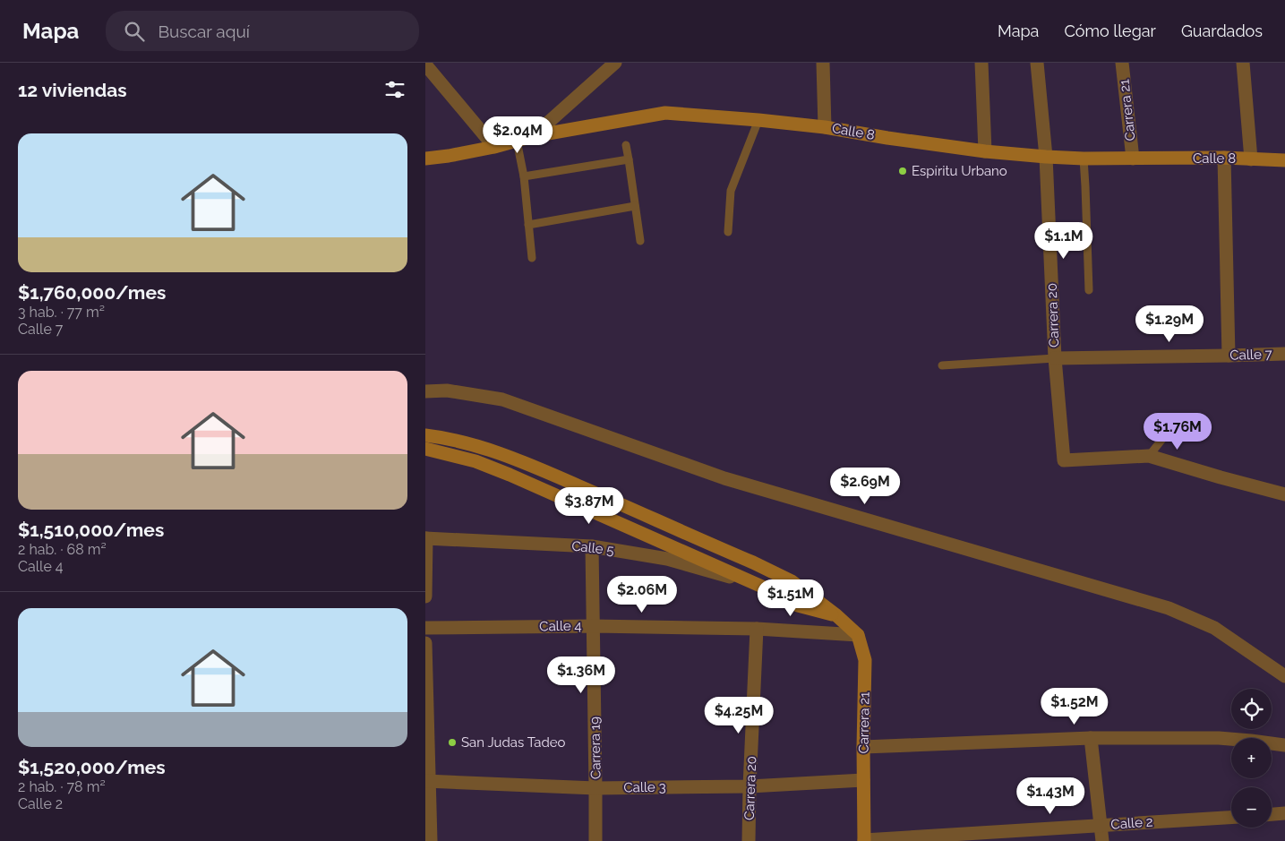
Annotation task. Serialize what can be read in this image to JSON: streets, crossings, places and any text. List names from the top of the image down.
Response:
{
  "streets": {
    "street": [
      "Carrera 21",
      "Calle 8",
      "Carrera 20",
      "Calle 7",
      "Calle 5",
      "Calle 4",
      "Carrera 19",
      "Calle 3",
      "Calle 2"
    ]
  },
  "crossings": [
    ["Carrera 21", "Calle 8"],
    ["Carrera 21", "Calle 4"],
    ["Carrera 21", "Calle 3"],
    ["Carrera 21", "Calle 2"],
    ["Calle 8", "Carrera 20"],
    ["Carrera 20", "Calle 7"],
    ["Carrera 20", "Calle 4"],
    ["Carrera 20", "Calle 3"],
    ["Calle 5", "Carrera 19"],
    ["Calle 4", "Carrera 19"],
    ["Carrera 19", "Calle 3"]
  ],
  "places": ["Espíritu Urbano", "San Judas Tadeo"],
  "page": {
    "header": "Mapa",
    "search": "Buscar aquí",
    "nav": ["Mapa", "Cómo llegar", "Guardados"],
    "heading": "12 viviendas",
    "list": [
      {
        "name": "$1,760,000/mes",
        "note": "3 hab. · 77 m² · Calle 7"
      },
      {
        "name": "$1,510,000/mes",
        "note": "2 hab. · 68 m² · Calle 4"
      },
      {
        "name": "$1,520,000/mes",
        "note": "2 hab. · 78 m² · Calle 2"
      }
    ],
    "price": [
      "$2.04M",
      "$1.1M",
      "$1.29M",
      "$1.76M",
      "$2.69M",
      "$3.87M",
      "$2.06M",
      "$1.51M",
      "$1.36M",
      "$1.52M",
      "$4.25M",
      "$1.43M"
    ],
    "map_buttons": ["+", "−"]
  }
}
